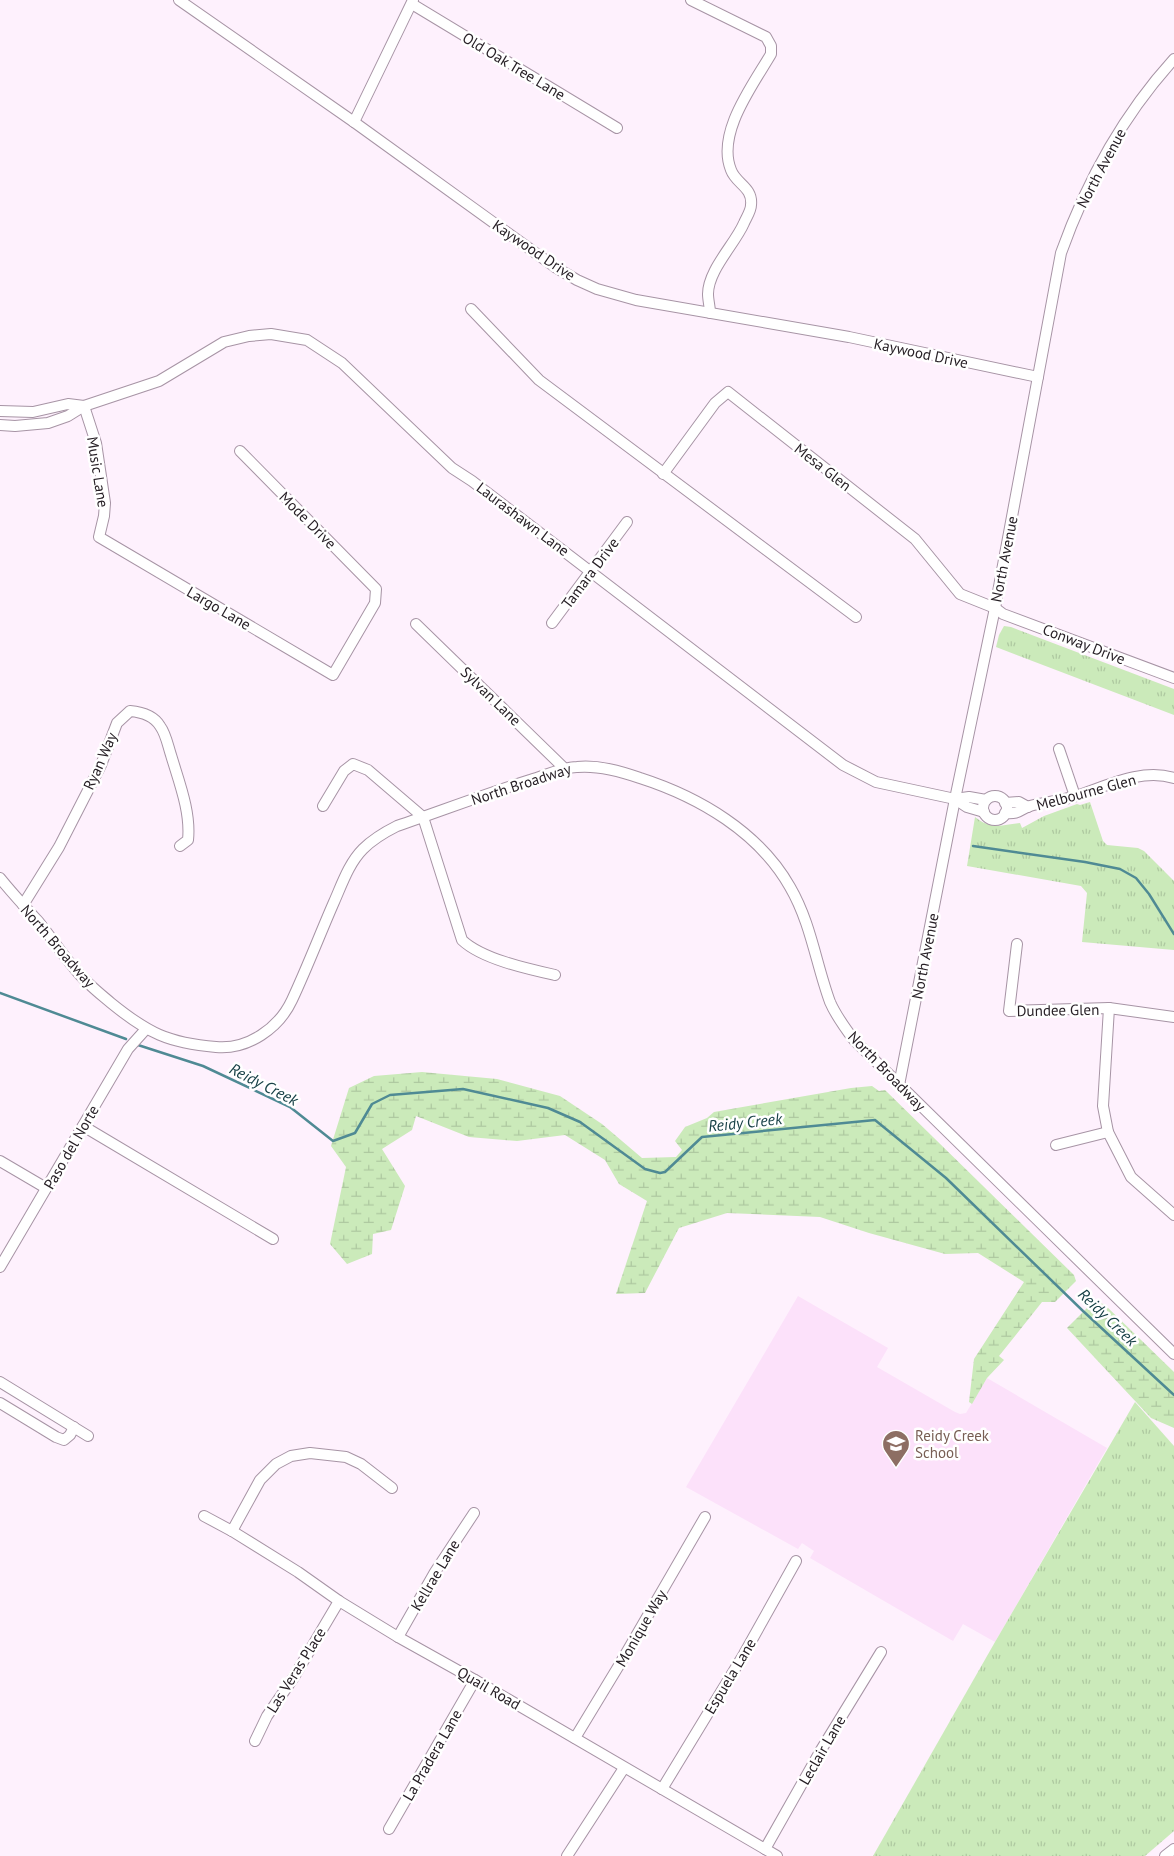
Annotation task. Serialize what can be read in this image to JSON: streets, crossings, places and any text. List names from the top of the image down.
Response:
{
  "streets": {
    "street": [
      "Old Oak Tree Lane",
      "North Avenue",
      "Kaywood Drive",
      "Mesa Glen",
      "Music Lane",
      "Laurashawn Lane",
      "Mode Drive",
      "Tamara Drive",
      "Largo Lane",
      "Conway Drive",
      "Sylvan Lane",
      "Ryan Way",
      "North Broadway",
      "Melbourne Glen",
      "Dundee Glen",
      "Paso del Norte",
      "Kellrae Lane",
      "Monique Way",
      "Las Veras Place",
      "Espuela Lane",
      "Quail Road",
      "Leclair Lane",
      "La Pradera Lane"
    ]
  },
  "crossings": [
    ["Old Oak Tree Lane", "Kaywood Drive"],
    ["North Avenue", "Kaywood Drive"],
    ["North Avenue", "Mesa Glen"],
    ["North Avenue", "Laurashawn Lane"],
    ["North Avenue", "Conway Drive"],
    ["North Avenue", "North Broadway"],
    ["North Avenue", "Melbourne Glen"],
    ["Mesa Glen", "Conway Drive"],
    ["Music Lane", "Laurashawn Lane"],
    ["Music Lane", "Largo Lane"],
    ["Laurashawn Lane", "Tamara Drive"],
    ["Laurashawn Lane", "Melbourne Glen"],
    ["Mode Drive", "Largo Lane"],
    ["Sylvan Lane", "North Broadway"],
    ["Ryan Way", "North Broadway"],
    ["North Broadway", "Paso del Norte"],
    ["Kellrae Lane", "Quail Road"],
    ["Monique Way", "Quail Road"],
    ["Las Veras Place", "Quail Road"],
    ["Espuela Lane", "Quail Road"],
    ["Quail Road", "Leclair Lane"],
    ["Quail Road", "La Pradera Lane"]
  ],
  "water": ["Reidy Creek"],
  "places": {
    "school or university": ["Reidy Creek School"]
  }
}
